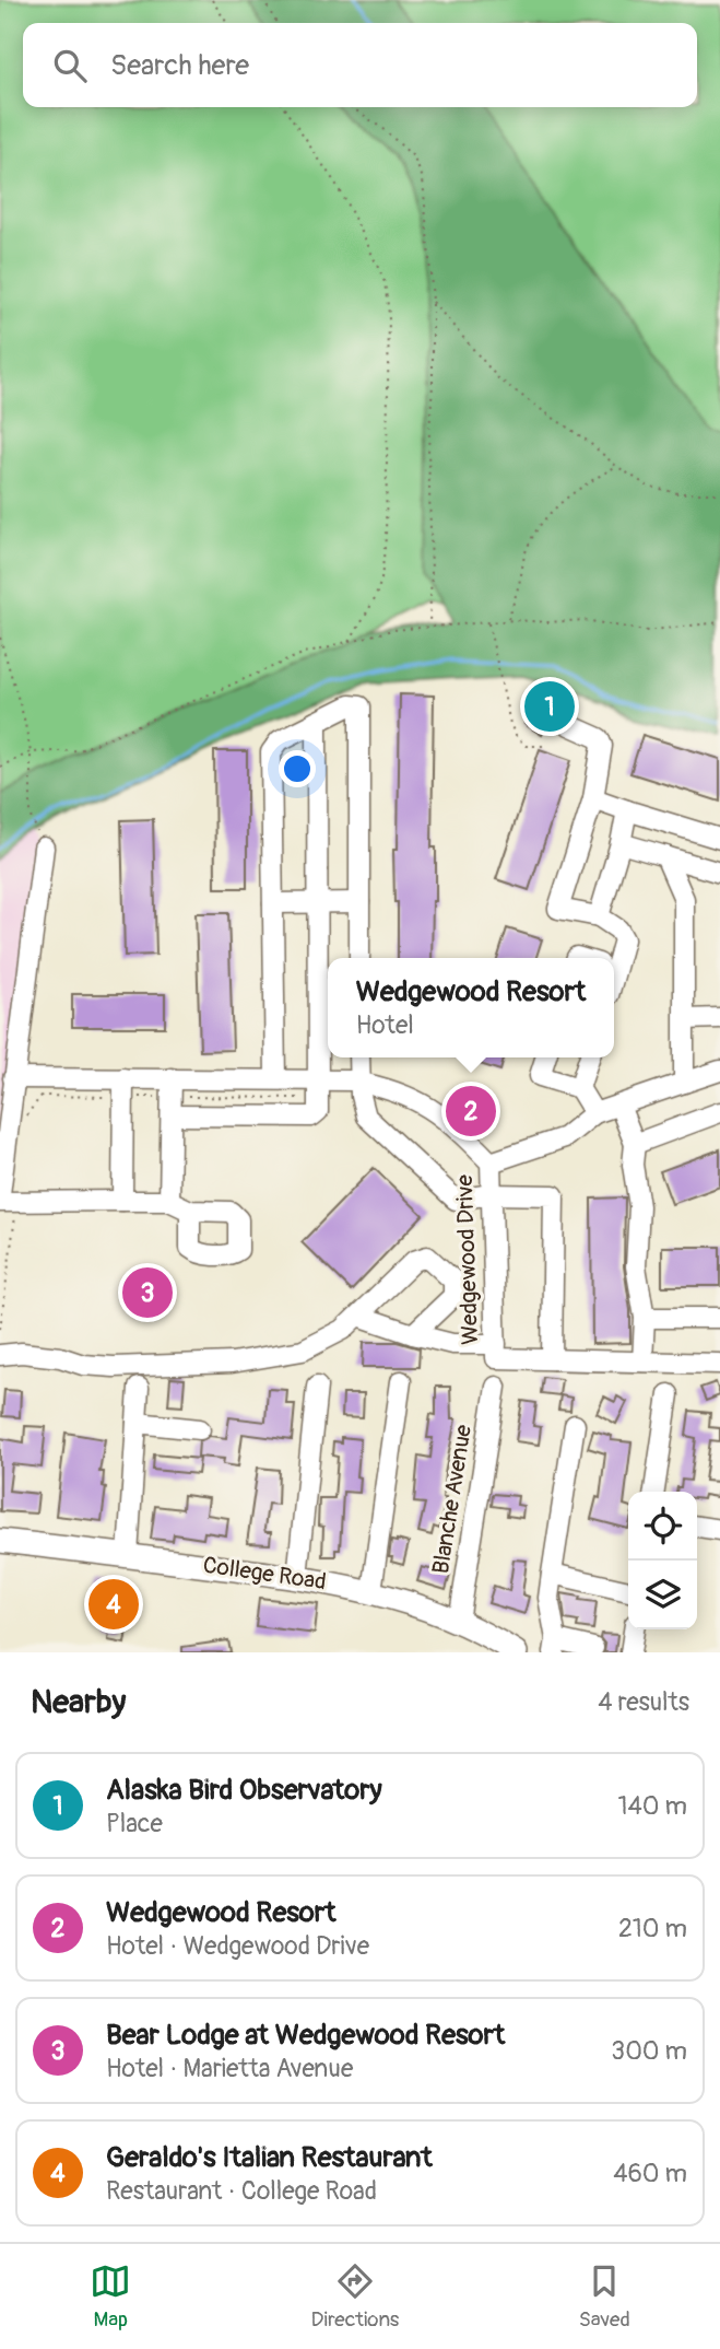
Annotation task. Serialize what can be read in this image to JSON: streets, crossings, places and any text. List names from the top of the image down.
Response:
{
  "streets": {
    "main road": ["College Road"],
    "street": ["Wedgewood Drive", "Blanche Avenue"]
  },
  "crossings": [
    ["Blanche Avenue", "College Road"]
  ],
  "page": {
    "search": "Search here",
    "pins": [
      "1",
      "2",
      "3",
      "4"
    ],
    "popup": ["Wedgewood Resort", "Hotel"],
    "heading": ["Nearby", "4 results"],
    "list": [
      {
        "mark": "1",
        "name": "Alaska Bird Observatory",
        "note": "Place",
        "value": "140 m"
      },
      {
        "mark": "2",
        "name": "Wedgewood Resort",
        "note": "Hotel · Wedgewood Drive",
        "value": "210 m"
      },
      {
        "mark": "3",
        "name": "Bear Lodge at Wedgewood Resort",
        "note": "Hotel · Marietta Avenue",
        "value": "300 m"
      },
      {
        "mark": "4",
        "name": "Geraldo's Italian Restaurant",
        "note": "Restaurant · College Road",
        "value": "460 m"
      }
    ],
    "nav": ["Map", "Directions", "Saved"]
  }
}
